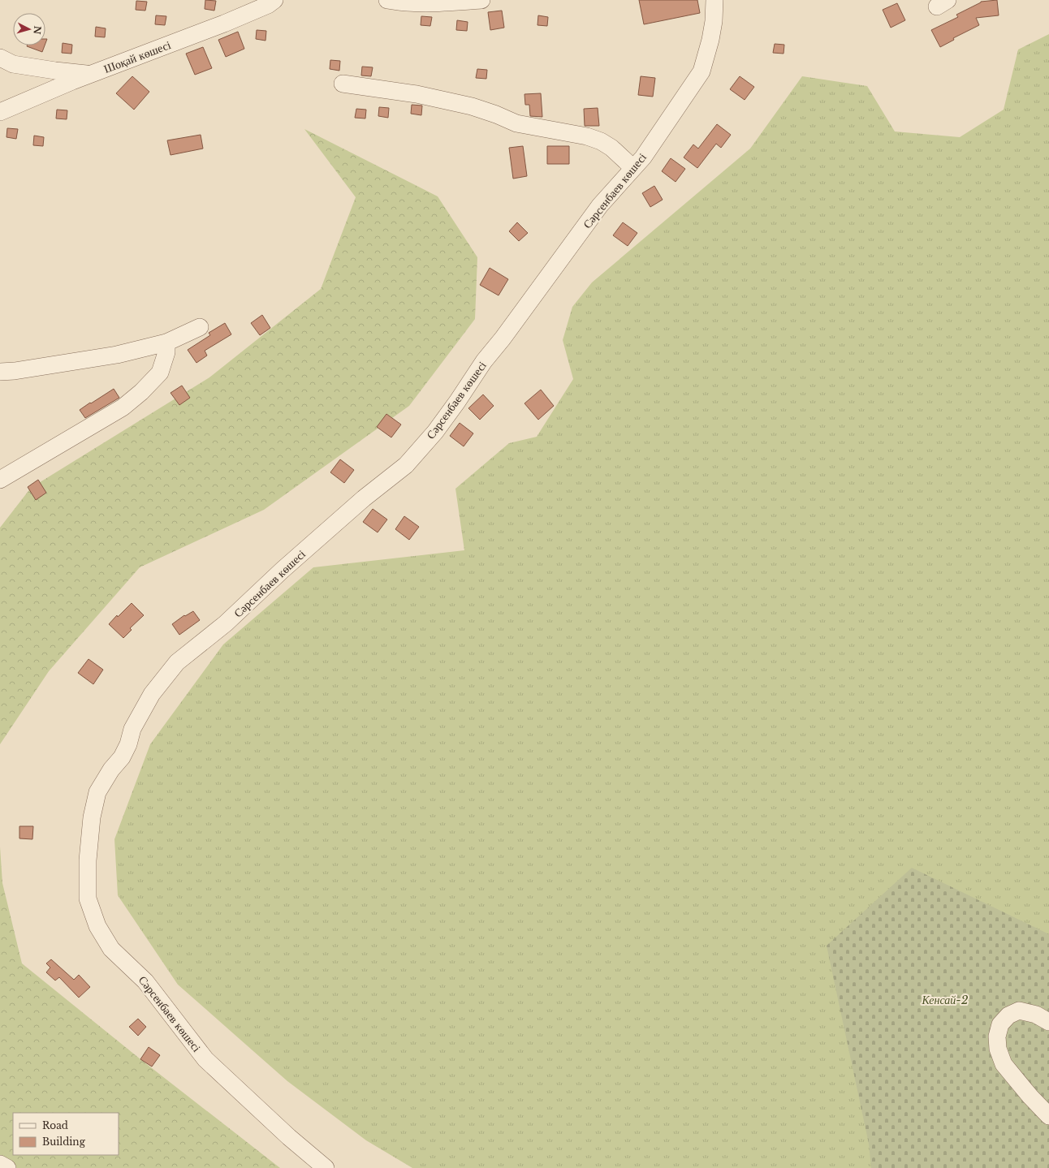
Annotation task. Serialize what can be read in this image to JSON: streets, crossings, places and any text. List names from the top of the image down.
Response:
{
  "streets": {
    "street": ["Шоқай көшесі", "Сәрсенбаев көшесі"]
  },
  "parks": ["Кенсай-2"],
  "legend": ["Road", "Building"],
  "north": "right"
}
